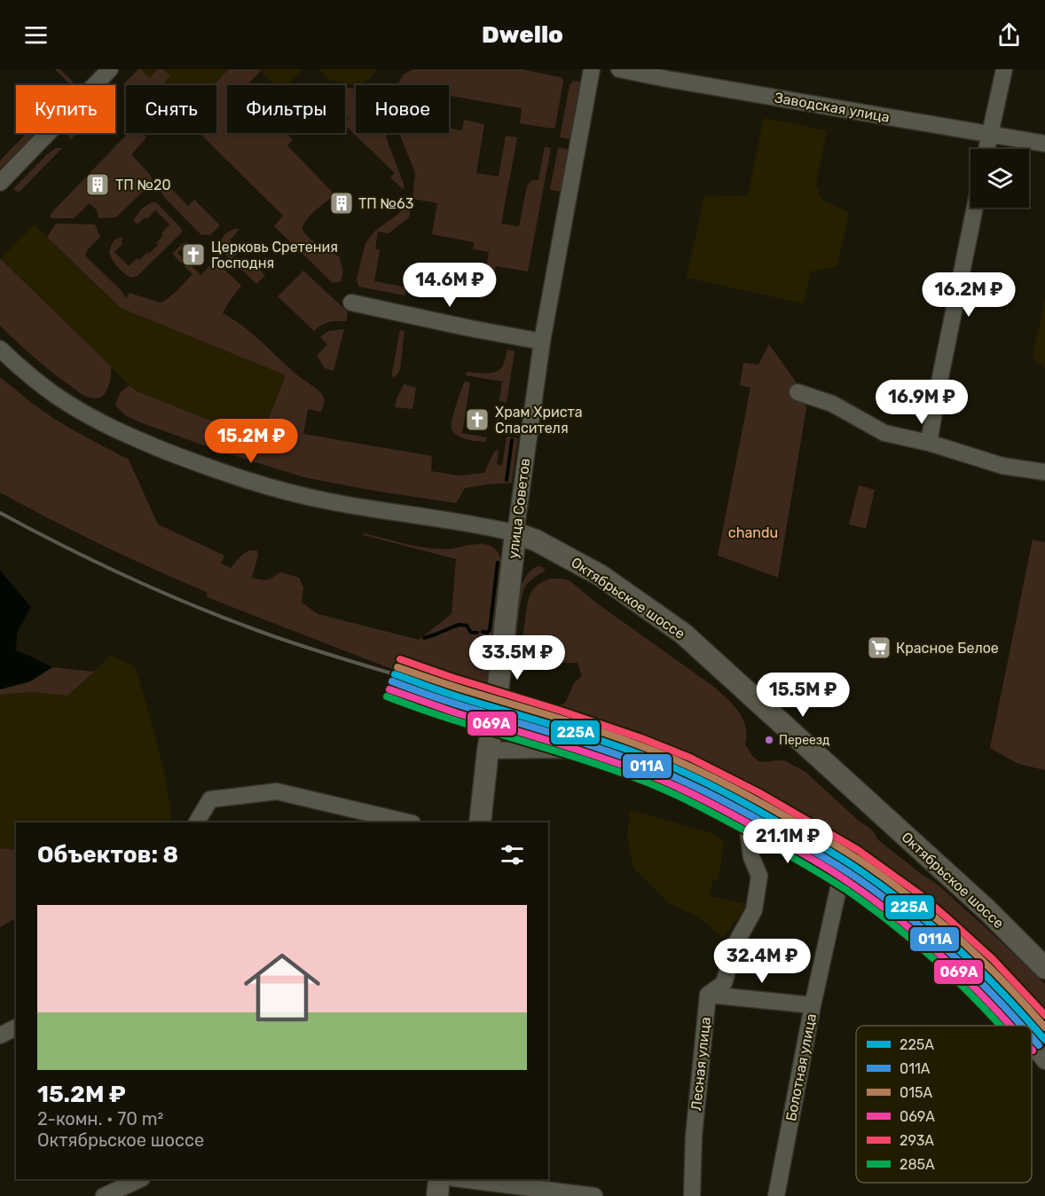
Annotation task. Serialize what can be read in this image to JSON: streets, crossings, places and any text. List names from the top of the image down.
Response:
{
  "streets": {
    "main road": ["улица Советов", "Октябрьское шоссе"],
    "street": ["Заводская улица", "Лесная улица", "Болотная улица"]
  },
  "crossings": [
    ["улица Советов", "Октябрьское шоссе"]
  ],
  "parks": ["chandu"],
  "places": {
    "building": ["ТП №20", "ТП №63"],
    "church": ["Церковь Сретения Господня", "Храм Христа Спасителя"],
    "supermarket": ["Красное Белое"],
    "other": ["Переезд"]
  },
  "lines": [
    "transit line 293А",
    "transit line 015А",
    "transit line 225А",
    "transit line 011А",
    "transit line 069А",
    "transit line 285А"
  ],
  "legend": [
    "225А",
    "011А",
    "015А",
    "069А",
    "293А",
    "285А"
  ],
  "page": {
    "header": "Dwello",
    "chip": [
      "Купить",
      "Снять",
      "Фильтры",
      "Новое"
    ],
    "price": [
      "14.6M ₽",
      "16.2M ₽",
      "16.9M ₽",
      "15.2M ₽",
      "33.5M ₽",
      "15.5M ₽",
      "21.1M ₽",
      "32.4M ₽"
    ],
    "heading": "Объектов: 8",
    "list": [
      {
        "name": "15.2M ₽",
        "note": "2-комн. · 70 m² · Октябрьское шоссе"
      }
    ]
  }
}
